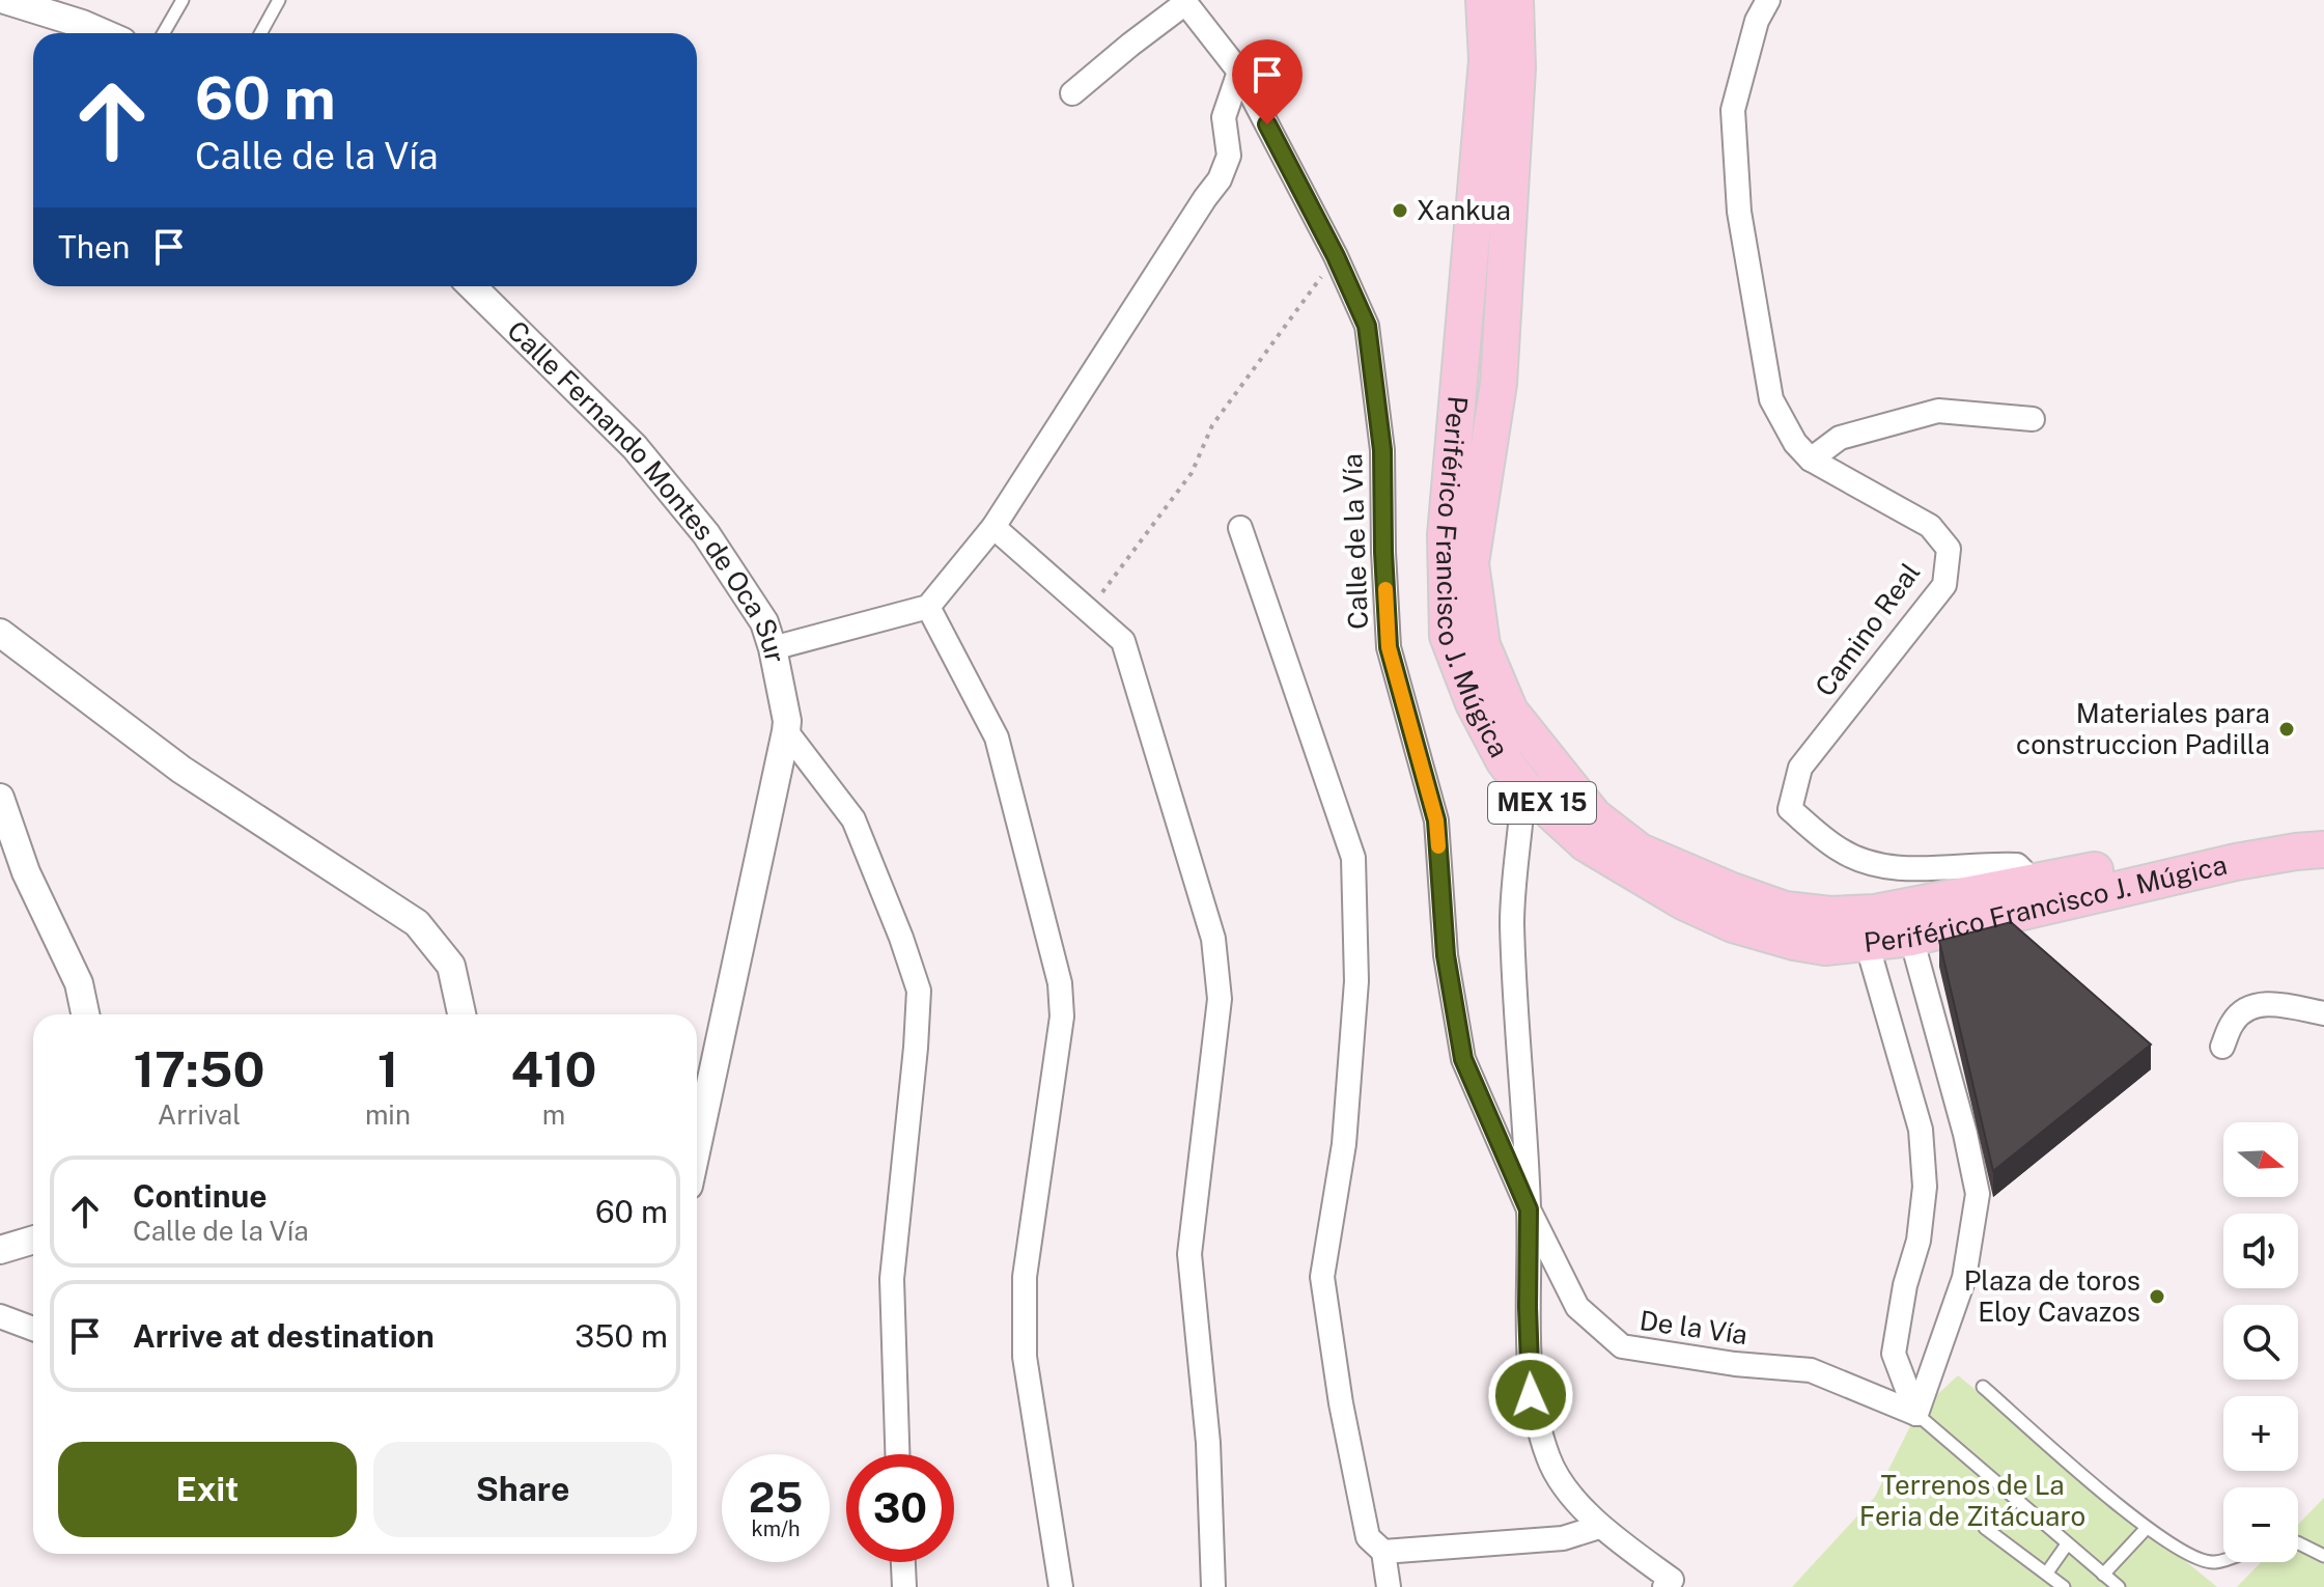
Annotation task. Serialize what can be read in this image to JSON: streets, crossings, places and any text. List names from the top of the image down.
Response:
{
  "streets": {
    "main road": ["Periférico Francisco J. Múgica", "MEX 15"],
    "street": [
      "Calle Fernando Montes de Oca Sur",
      "Calle de la Vía",
      "Camino Real",
      "De la Vía"
    ]
  },
  "crossings": [
    ["Calle de la Vía", "De la Vía"],
    ["Periférico Francisco J. Múgica", "Camino Real"]
  ],
  "parks": ["Terrenos de La Feria de Zitácuaro"],
  "places": ["Xankua", "Materiales para construccion Padilla", "Plaza de toros Eloy Cavazos"],
  "north": "right",
  "page": {
    "turn": ["60 m", "Calle de la Vía"],
    "then": "Then",
    "eta": [
      "17:50",
      "Arrival",
      "1",
      "min",
      "410",
      "m"
    ],
    "map_buttons": ["+", "−"],
    "list": [
      {
        "name": "Continue",
        "note": "Calle de la Vía",
        "value": "60 m"
      },
      {
        "name": "Arrive at destination",
        "value": "350 m"
      }
    ],
    "buttons": ["Exit", "Share"],
    "speed": "25 km/h",
    "limit": "30"
  }
}
